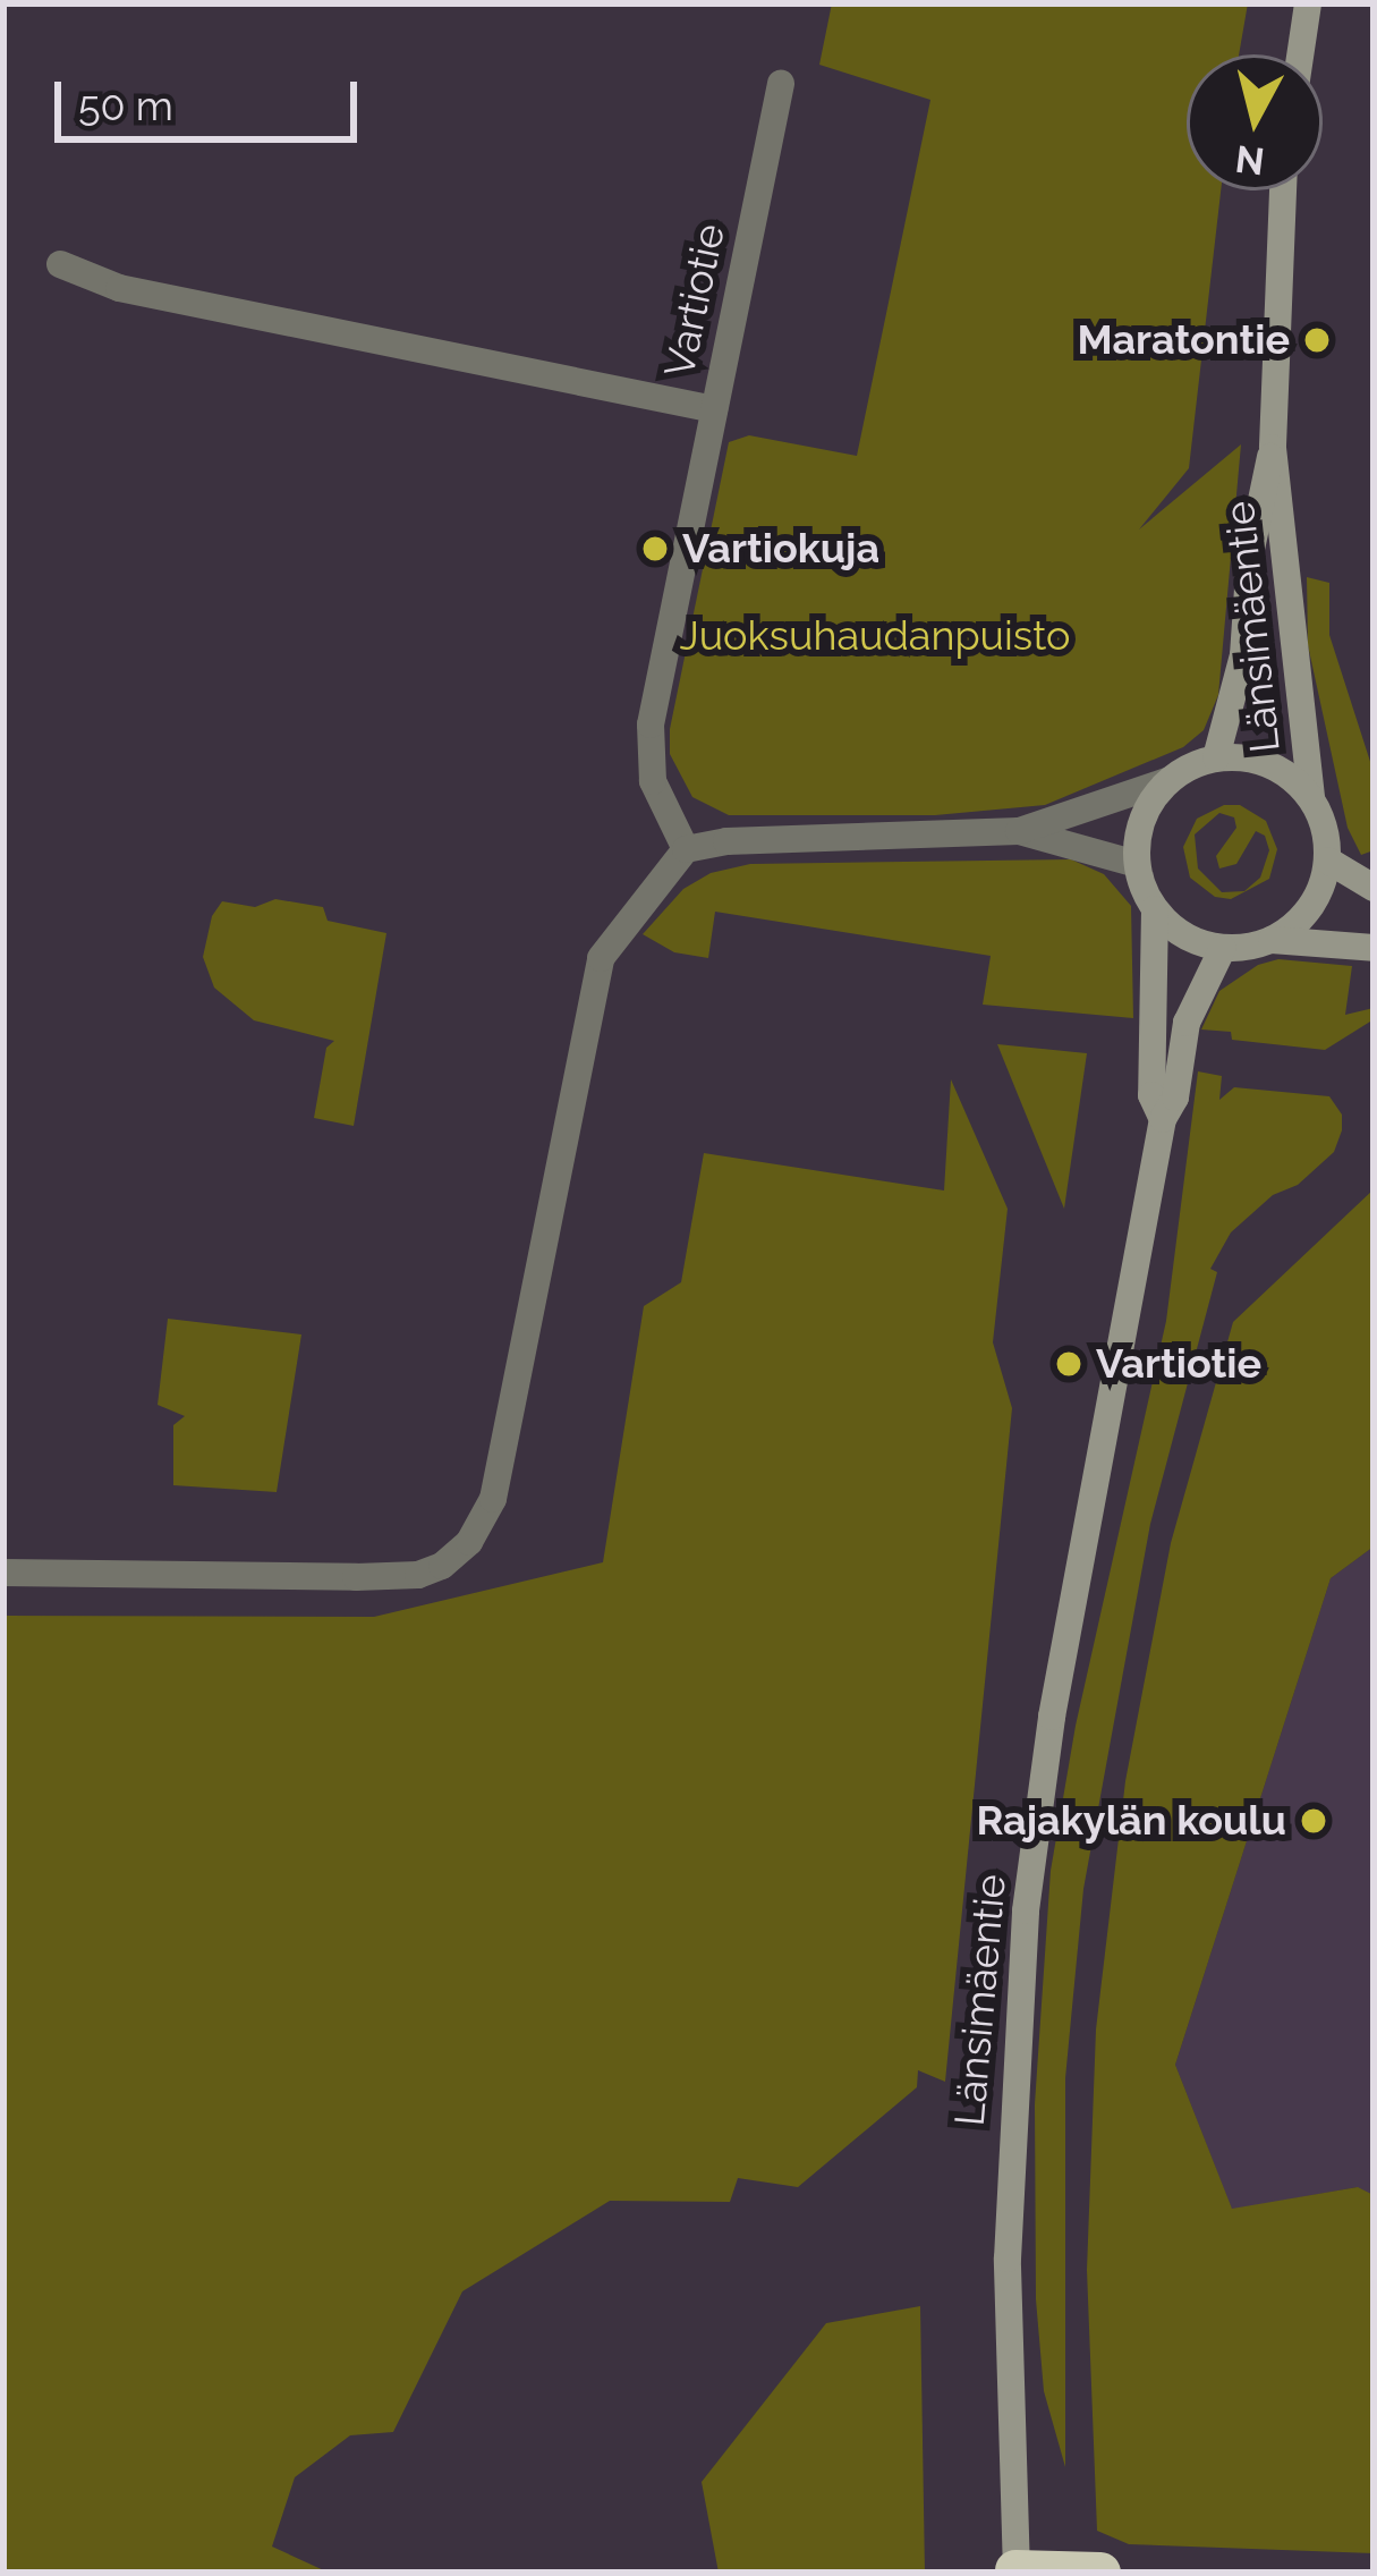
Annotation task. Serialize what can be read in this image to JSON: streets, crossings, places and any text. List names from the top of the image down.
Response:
{
  "streets": {
    "main road": ["Länsimäentie"],
    "street": ["Vartiotie"]
  },
  "parks": ["Juoksuhaudanpuisto"],
  "places": [
    "Maratontie",
    "Vartiokuja",
    "Vartiotie",
    "Rajakylän koulu"
  ],
  "scale_bar": "50 m",
  "north": "bottom"
}
